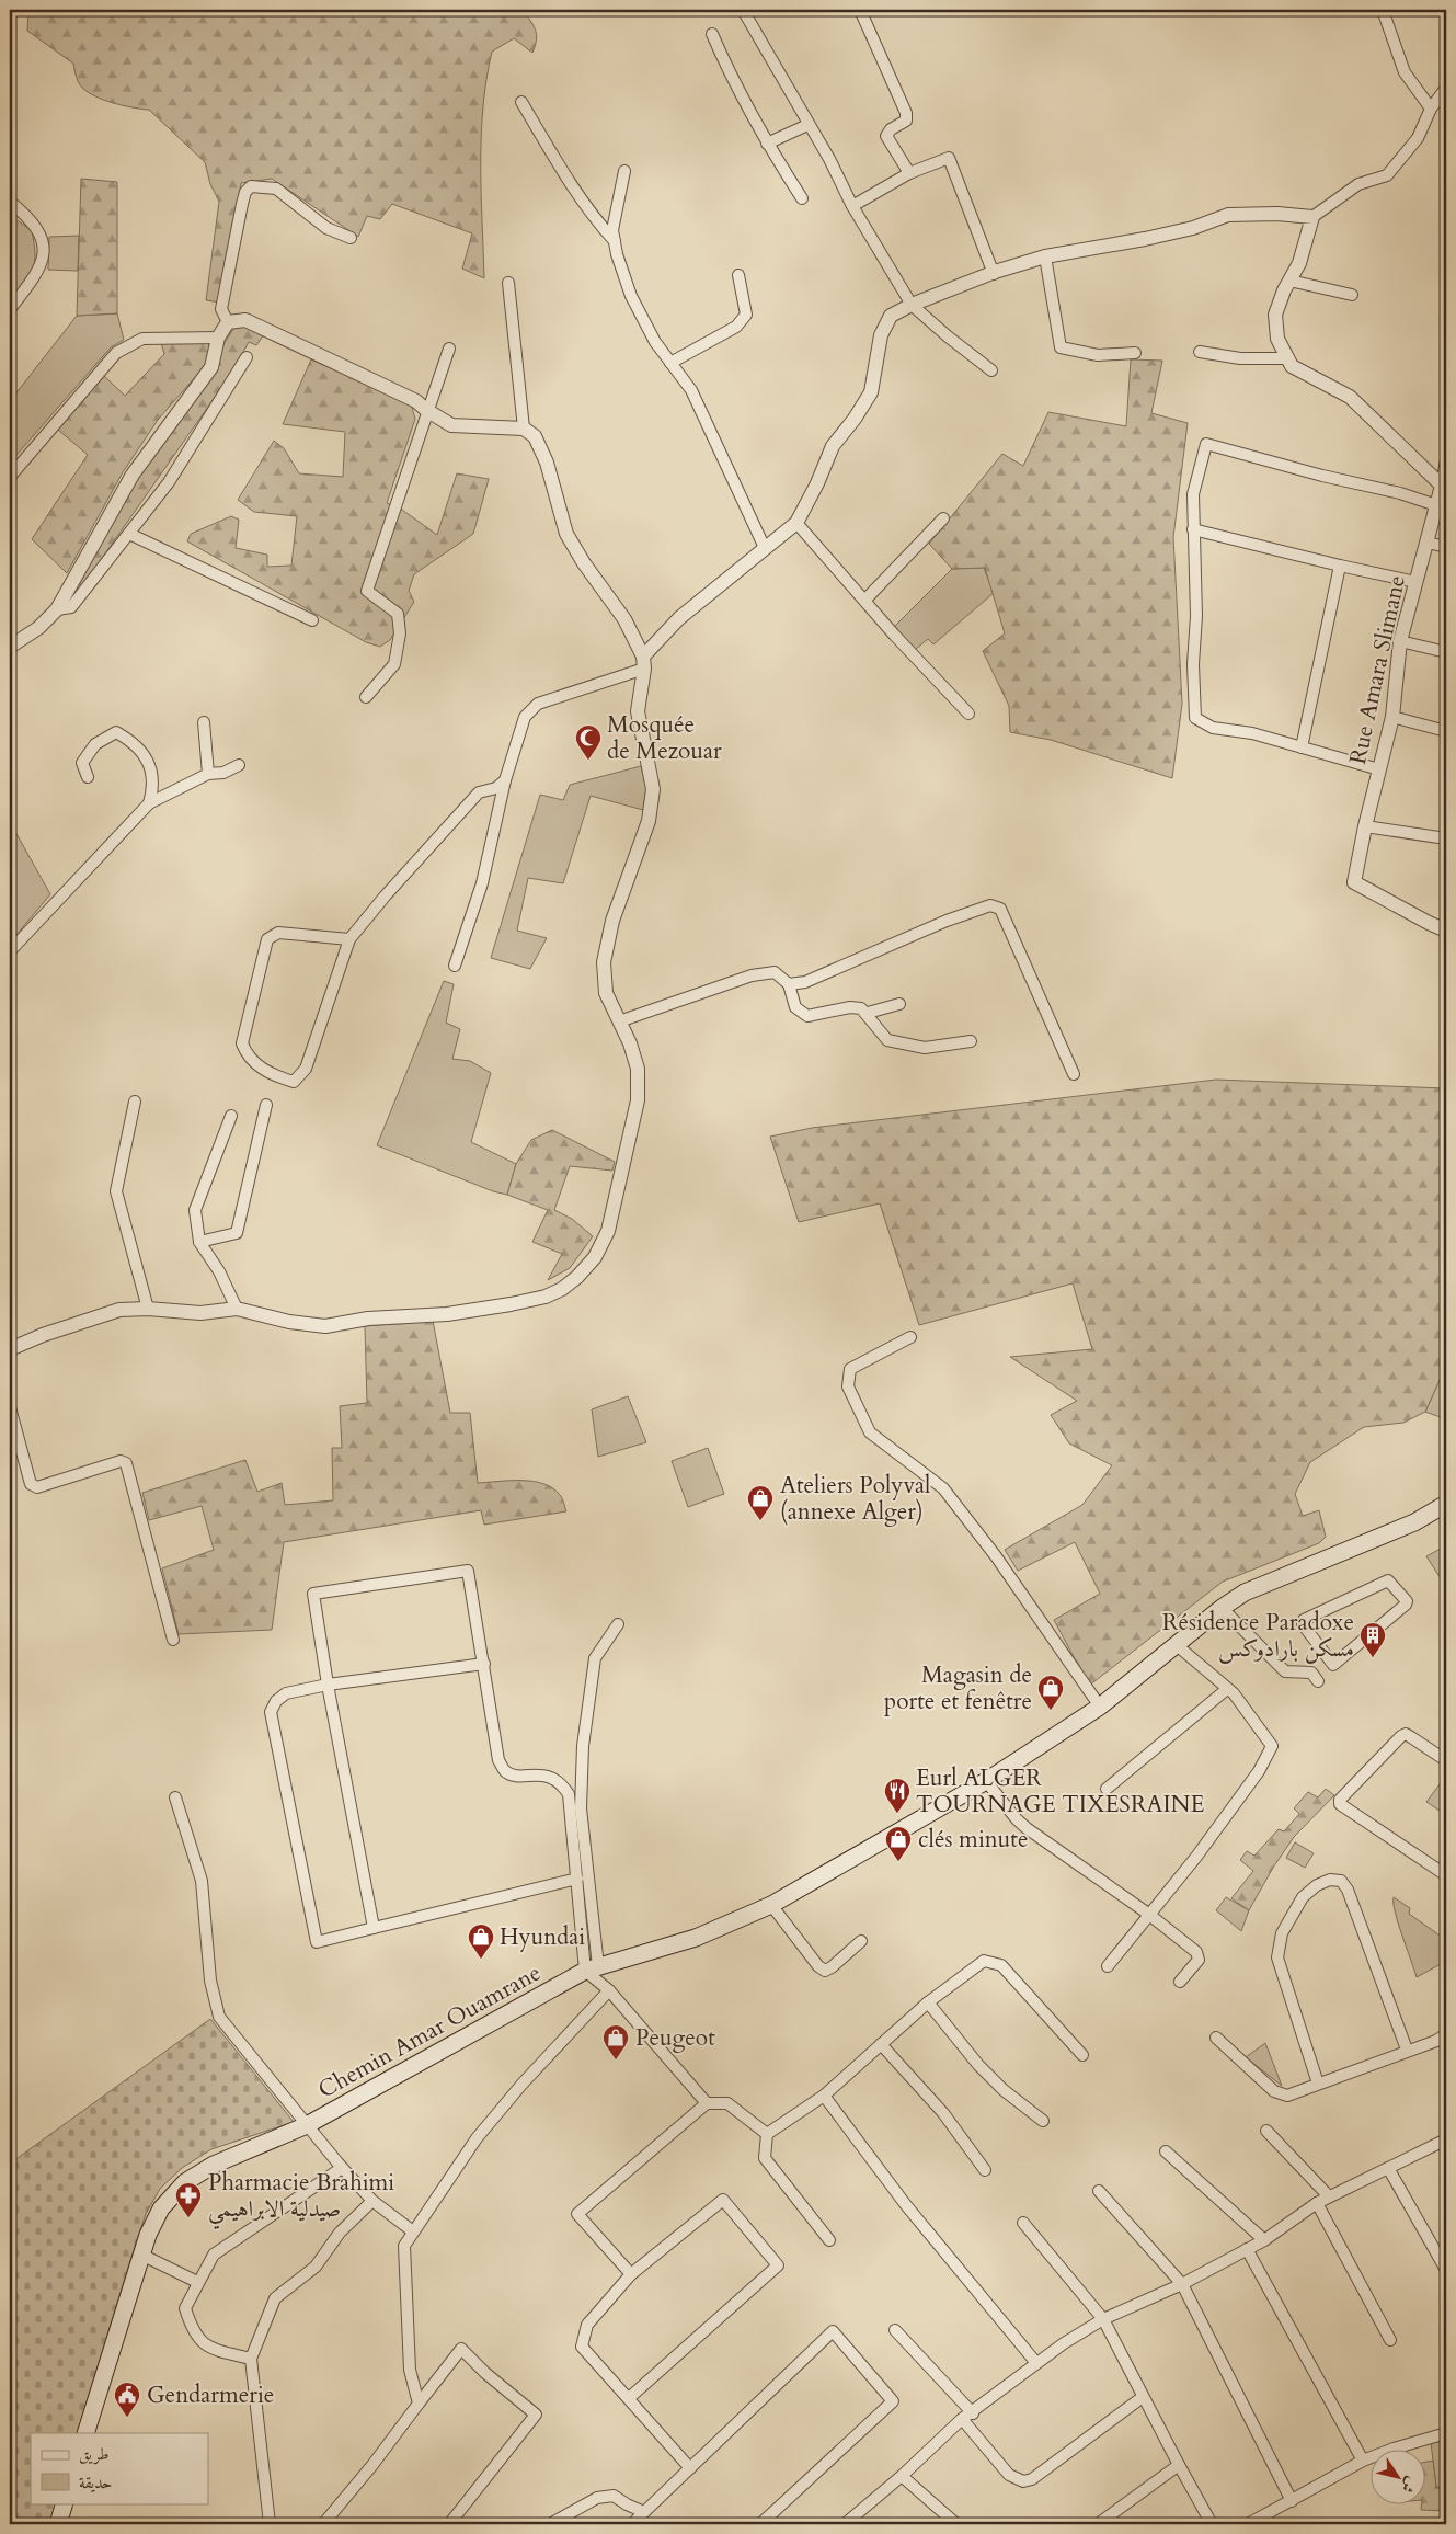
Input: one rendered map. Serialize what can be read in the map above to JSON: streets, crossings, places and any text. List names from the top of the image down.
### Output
{
  "streets": {
    "main road": ["Chemin Amar Ouamrane"],
    "street": ["Rue Amara Slimane"]
  },
  "places": {
    "mosque": ["Mosquée de Mezouar"],
    "shop": [
      "Ateliers Polyval (annexe Alger)",
      "Magasin de porte et fenêtre",
      "clés minute",
      "Hyundai",
      "Peugeot"
    ],
    "building": ["Résidence Paradoxe مسكن بارادوكس"],
    "restaurant": ["Eurl ALGER TOURNAGE TIXESRAINE"],
    "pharmacy": ["Pharmacie Brahimi صيدلية الابراهيمي"],
    "public building": ["Gendarmerie"]
  },
  "legend": ["طريق", "حديقة"],
  "north": "bottom right"
}
